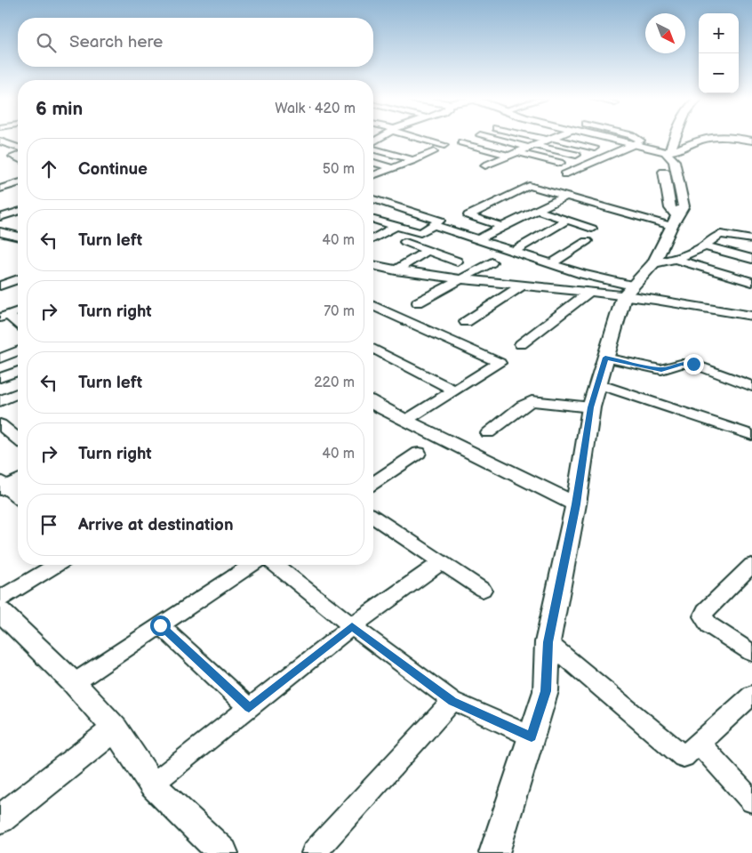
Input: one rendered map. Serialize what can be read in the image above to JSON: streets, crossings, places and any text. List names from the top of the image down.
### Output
{
  "north": "bottom right",
  "page": {
    "map_buttons": ["+", "−"],
    "search": "Search here",
    "heading": ["6 min", "Walk · 420 m"],
    "list": [
      ["Continue", "50 m"],
      ["Turn left", "40 m"],
      ["Turn right", "70 m"],
      ["Turn left", "220 m"],
      ["Turn right", "40 m"],
      "Arrive at destination"
    ]
  }
}
